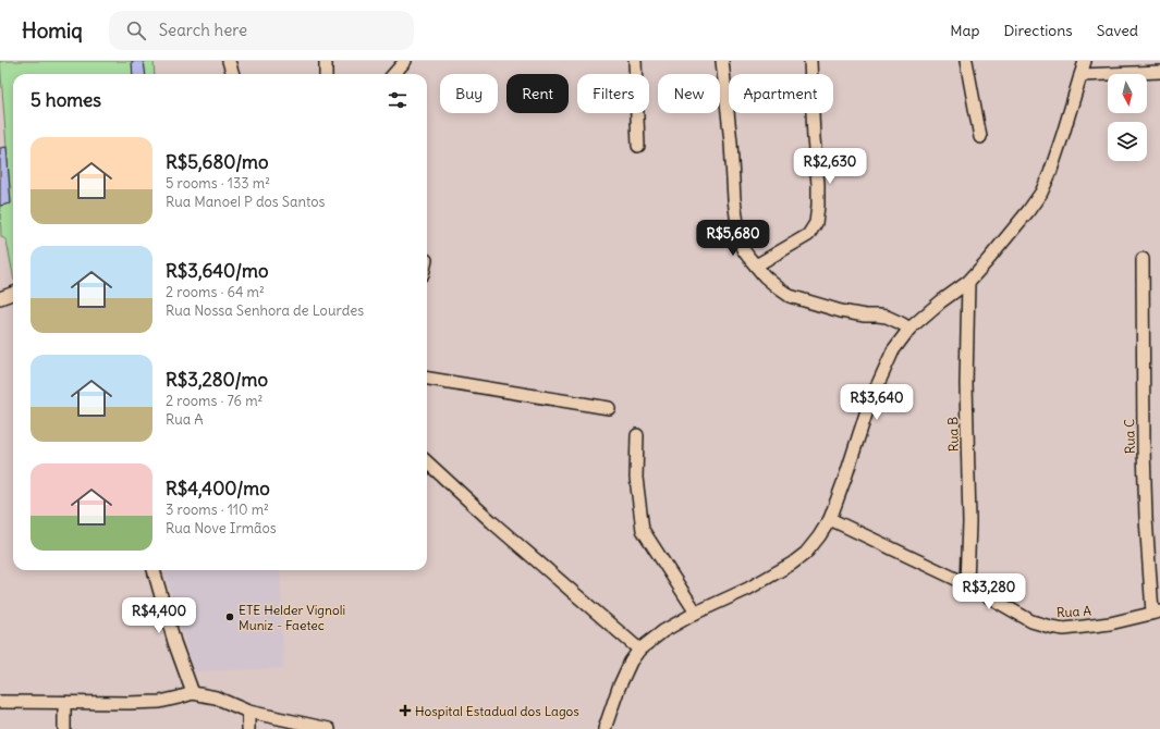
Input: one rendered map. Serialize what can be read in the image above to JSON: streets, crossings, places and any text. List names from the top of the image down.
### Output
{
  "streets": {
    "street": ["Rua B", "Rua C", "Rua A"]
  },
  "crossings": [
    ["Rua B", "Rua A"],
    ["Rua C", "Rua A"]
  ],
  "places": {
    "other": ["ETE Helder Vignoli Muniz - Faetec"],
    "health": ["Hospital Estadual dos Lagos"]
  },
  "north": "bottom",
  "page": {
    "header": "Homiq",
    "search": "Search here",
    "nav": ["Map", "Directions", "Saved"],
    "chip": [
      "Buy",
      "Rent",
      "Filters",
      "New",
      "Apartment"
    ],
    "heading": "5 homes",
    "list": [
      {
        "name": "R$5,680/mo",
        "note": "5 rooms · 133 m² · Rua Manoel P dos Santos"
      },
      {
        "name": "R$3,640/mo",
        "note": "2 rooms · 64 m² · Rua Nossa Senhora de Lourdes"
      },
      {
        "name": "R$3,280/mo",
        "note": "2 rooms · 76 m² · Rua A"
      },
      {
        "name": "R$4,400/mo",
        "note": "3 rooms · 110 m² · Rua Nove Irmãos"
      }
    ],
    "price": [
      "R$2,630",
      "R$5,680",
      "R$3,640",
      "R$3,280",
      "R$4,400"
    ]
  }
}
